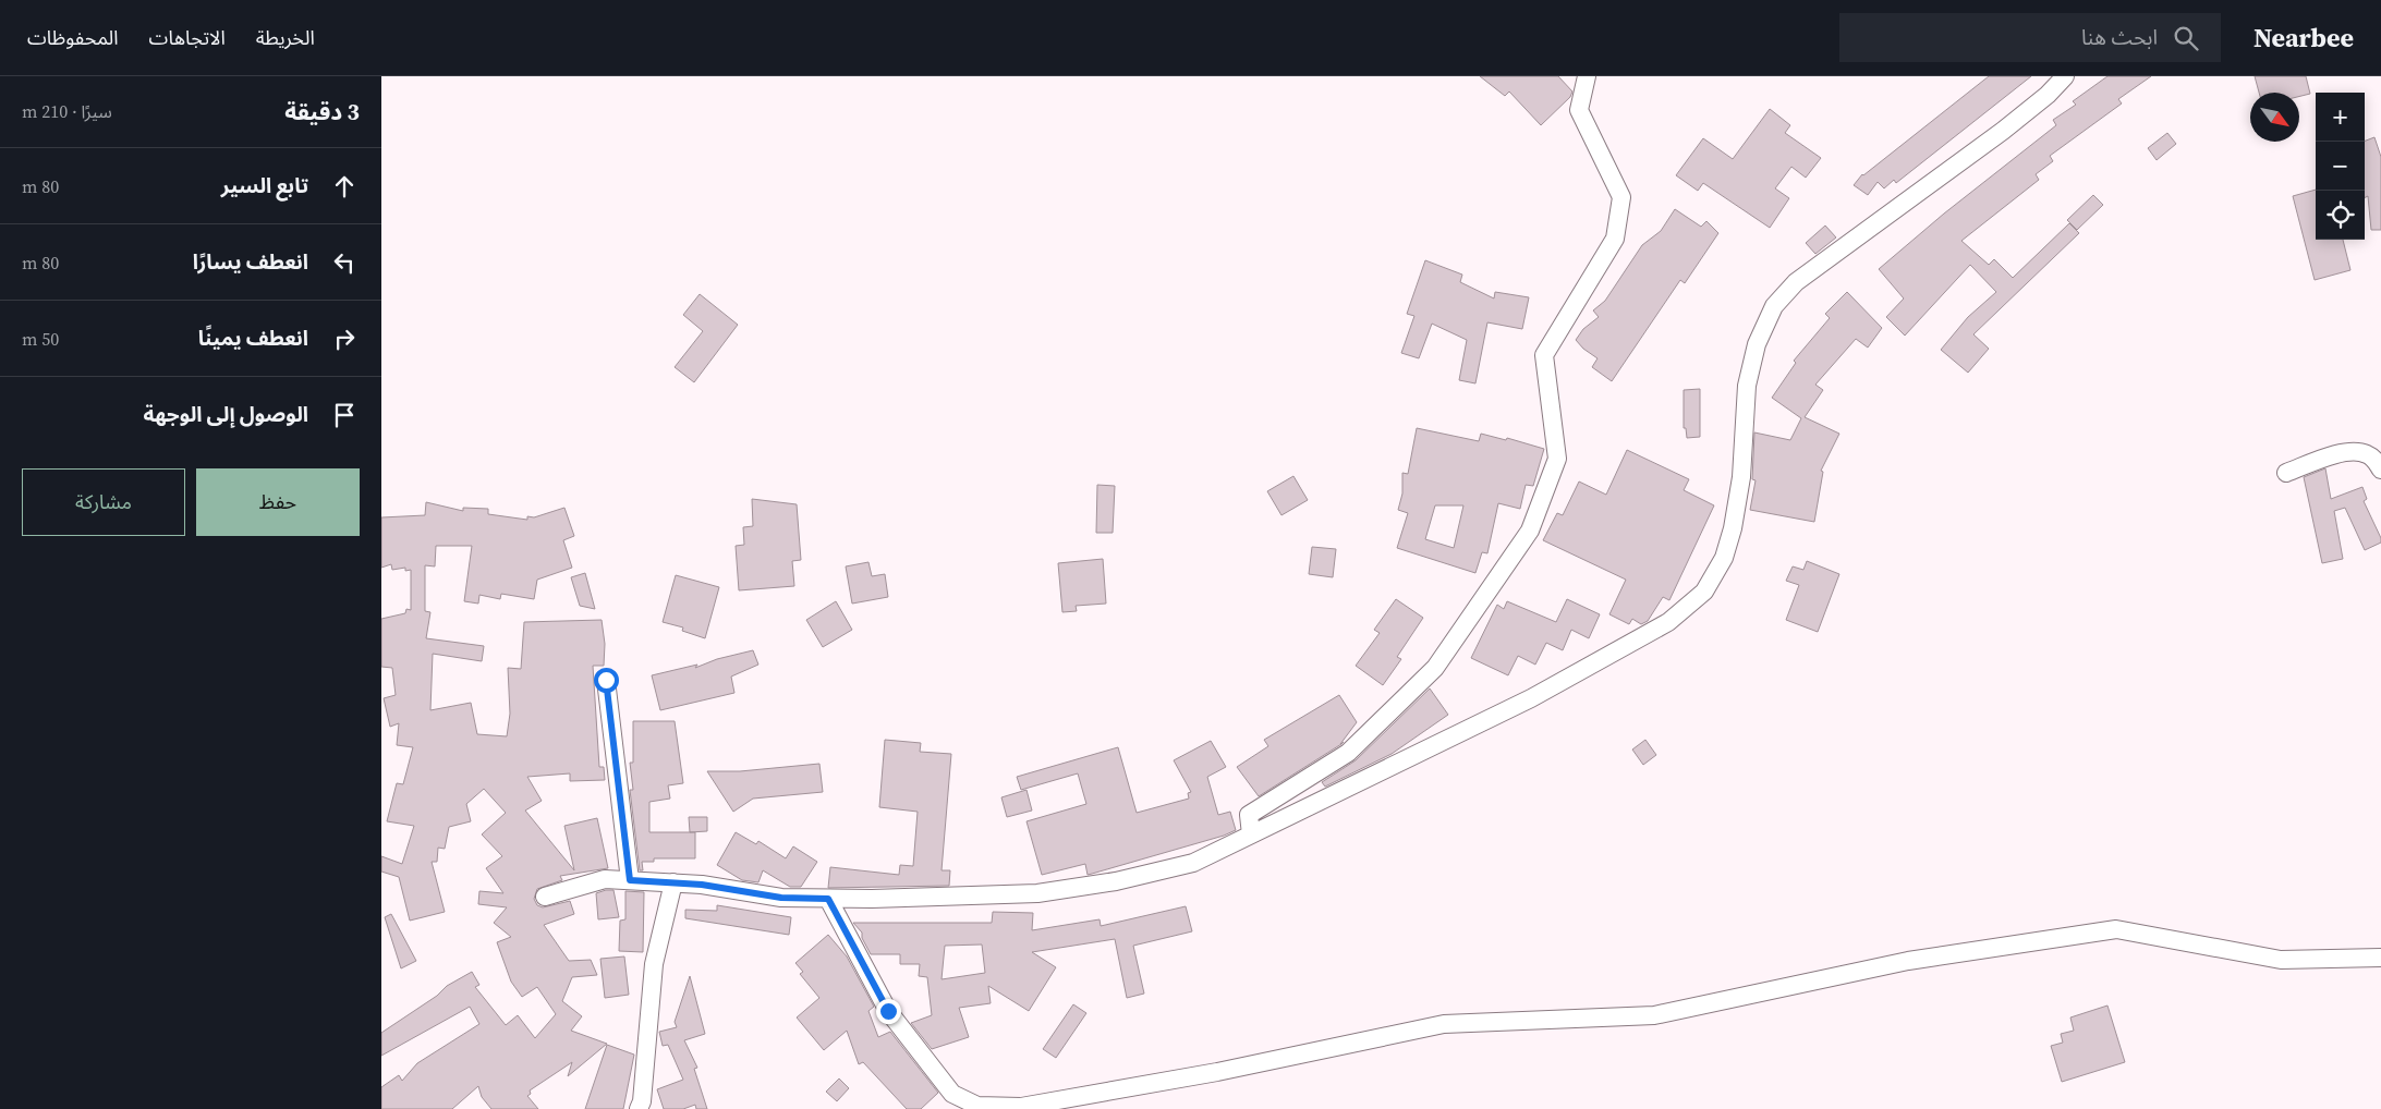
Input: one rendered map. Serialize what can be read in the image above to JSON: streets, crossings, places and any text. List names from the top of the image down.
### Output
{
  "north": "bottom right",
  "page": {
    "header": "Nearbee",
    "search": "ابحث هنا",
    "nav": ["الخريطة", "الاتجاهات", "المحفوظات"],
    "heading": ["3 دقيقة", "سيرًا · 210 m"],
    "map_buttons": ["+", "−"],
    "list": [
      ["تابع السير", "80 m"],
      ["انعطف يسارًا", "80 m"],
      ["انعطف يمينًا", "50 m"],
      "الوصول إلى الوجهة"
    ],
    "buttons": ["حفظ", "مشاركة"]
  }
}
